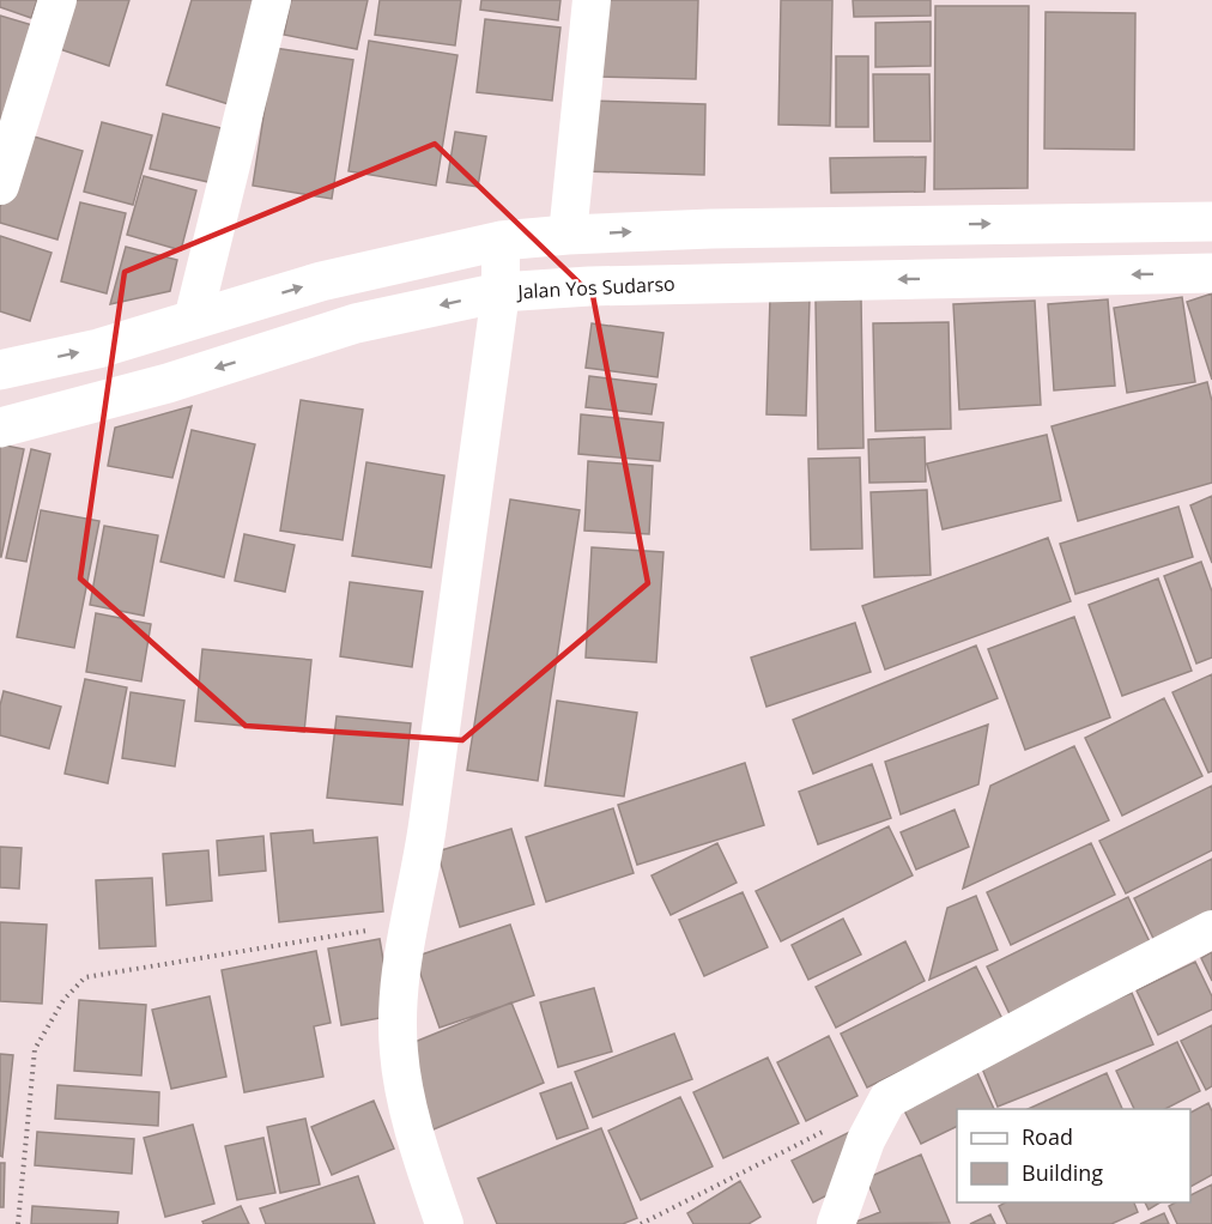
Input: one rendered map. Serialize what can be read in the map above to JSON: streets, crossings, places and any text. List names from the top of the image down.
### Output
{
  "streets": {
    "main road": ["Jalan Yos Sudarso"]
  },
  "legend": ["Road", "Building"]
}
